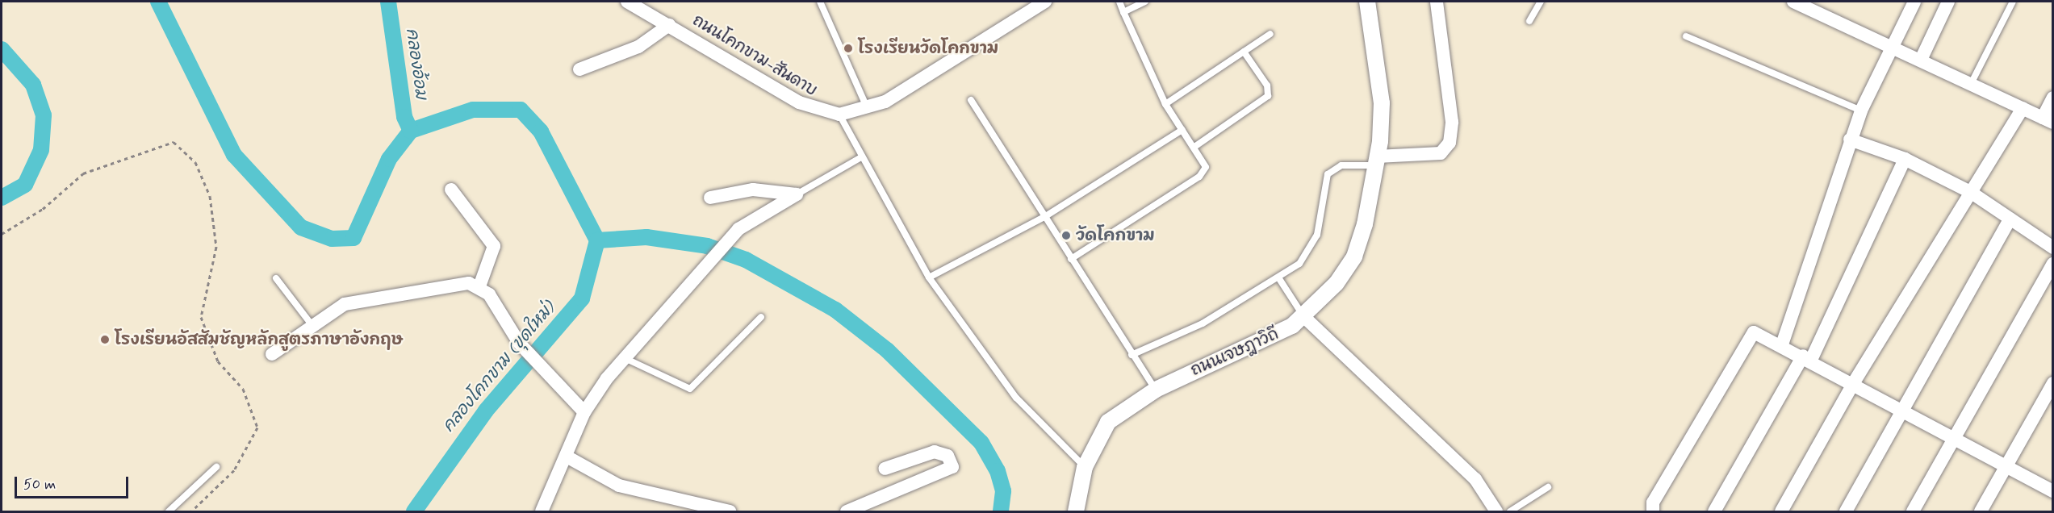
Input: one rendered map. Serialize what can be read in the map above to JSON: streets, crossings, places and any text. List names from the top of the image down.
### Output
{
  "streets": {
    "street": ["ถนนโคกขาม-สันดาบ", "ถนนเจษฎาวิถี"]
  },
  "water": ["คลองอ้อม", "คลองโคกขาม (ขุดใหม่)"],
  "places": ["โรงเรียนวัดโคกขาม", "วัดโคกขาม", "โรงเรียนอัสสัมชัญหลักสูตรภาษาอังกฤษ"],
  "scale_bar": "50 m"
}
